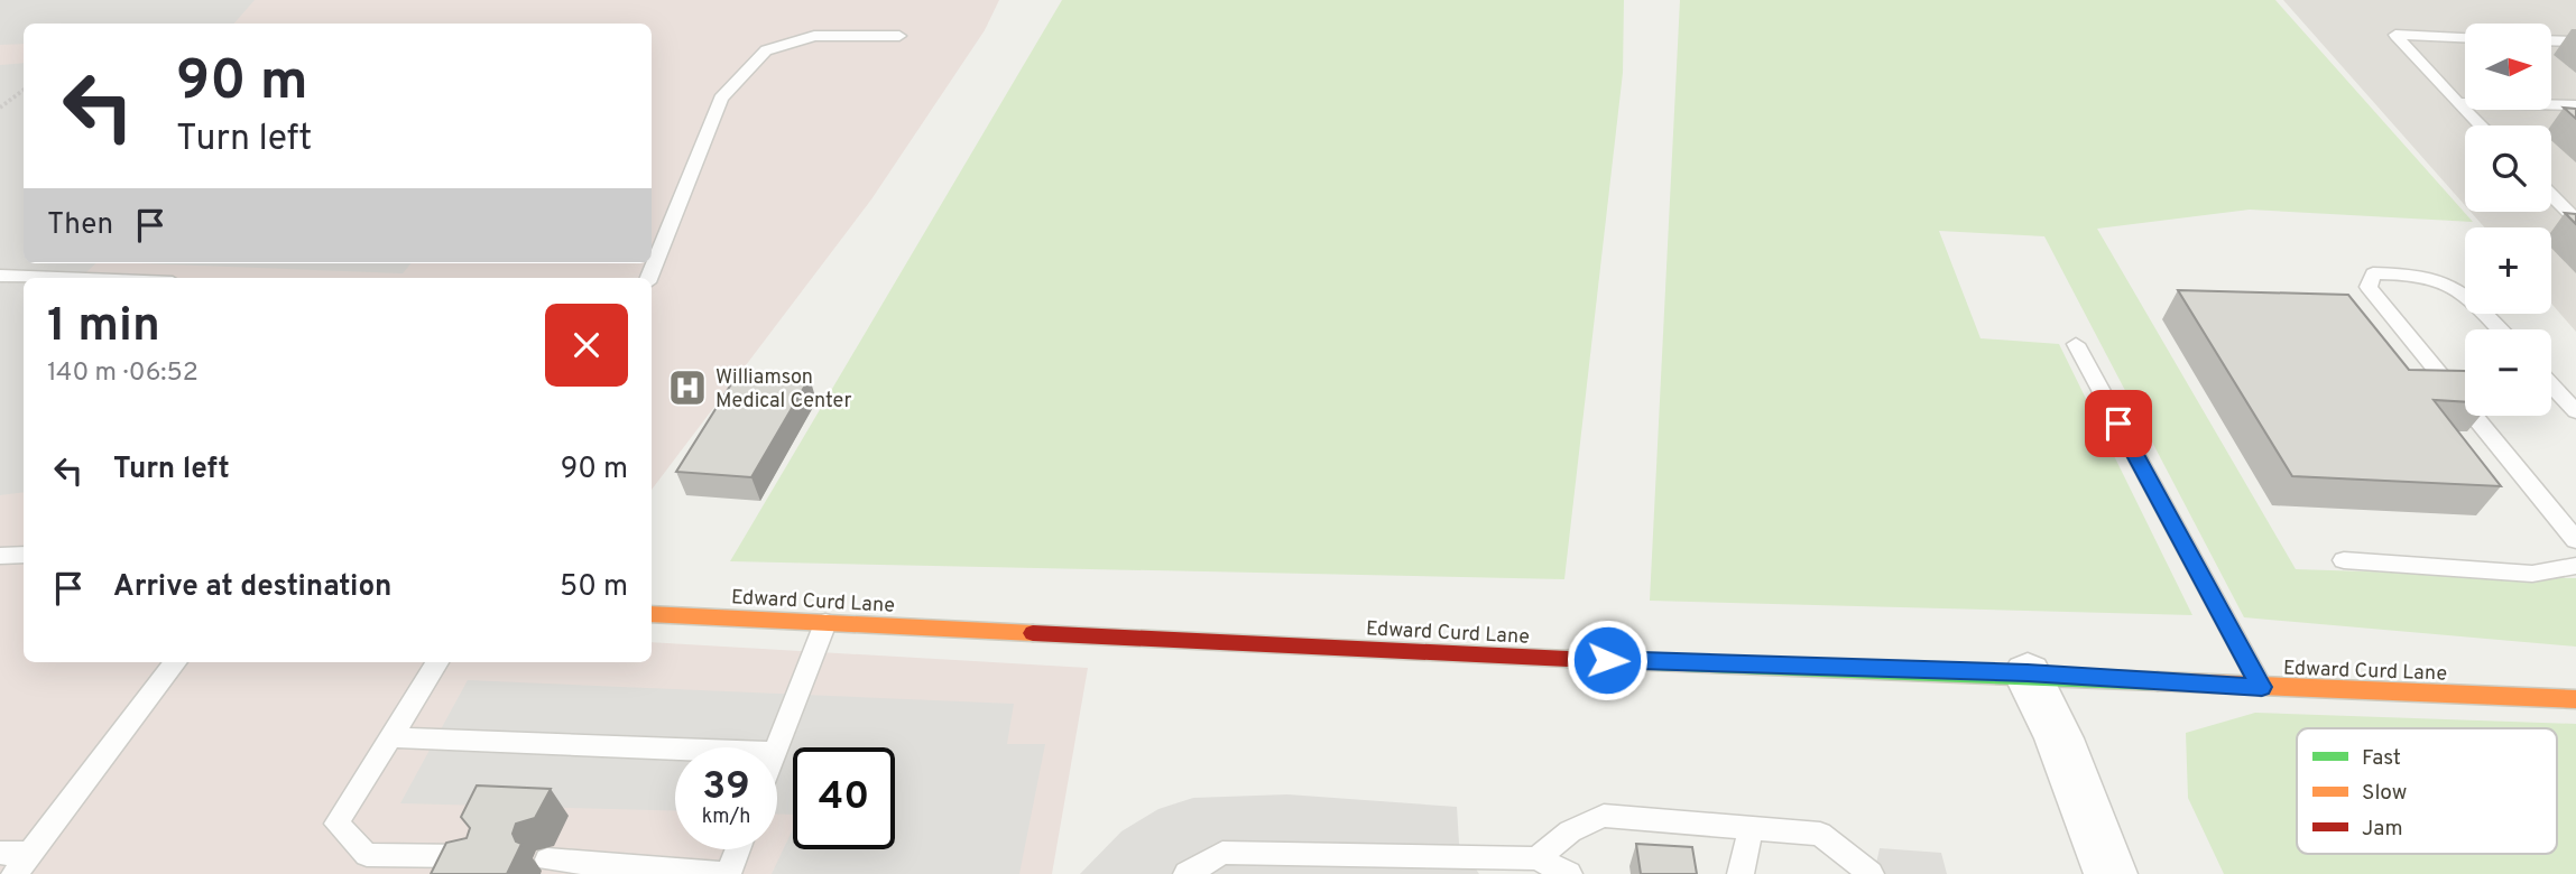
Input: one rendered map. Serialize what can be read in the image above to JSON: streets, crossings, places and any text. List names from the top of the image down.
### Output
{
  "streets": {
    "street": ["Edward Curd Lane"]
  },
  "places": {
    "hospital": ["Williamson Medical Center"]
  },
  "legend": ["Fast", "Slow", "Jam"],
  "north": "right",
  "page": {
    "map_buttons": ["+", "−"],
    "turn": ["90 m", "Turn left"],
    "then": "Then",
    "heading": ["1 min", "140 m · 06:52"],
    "list": [
      {
        "name": "Turn left",
        "value": "90 m"
      },
      {
        "name": "Arrive at destination",
        "value": "50 m"
      }
    ],
    "speed": "39 km/h",
    "limit": "40"
  }
}
